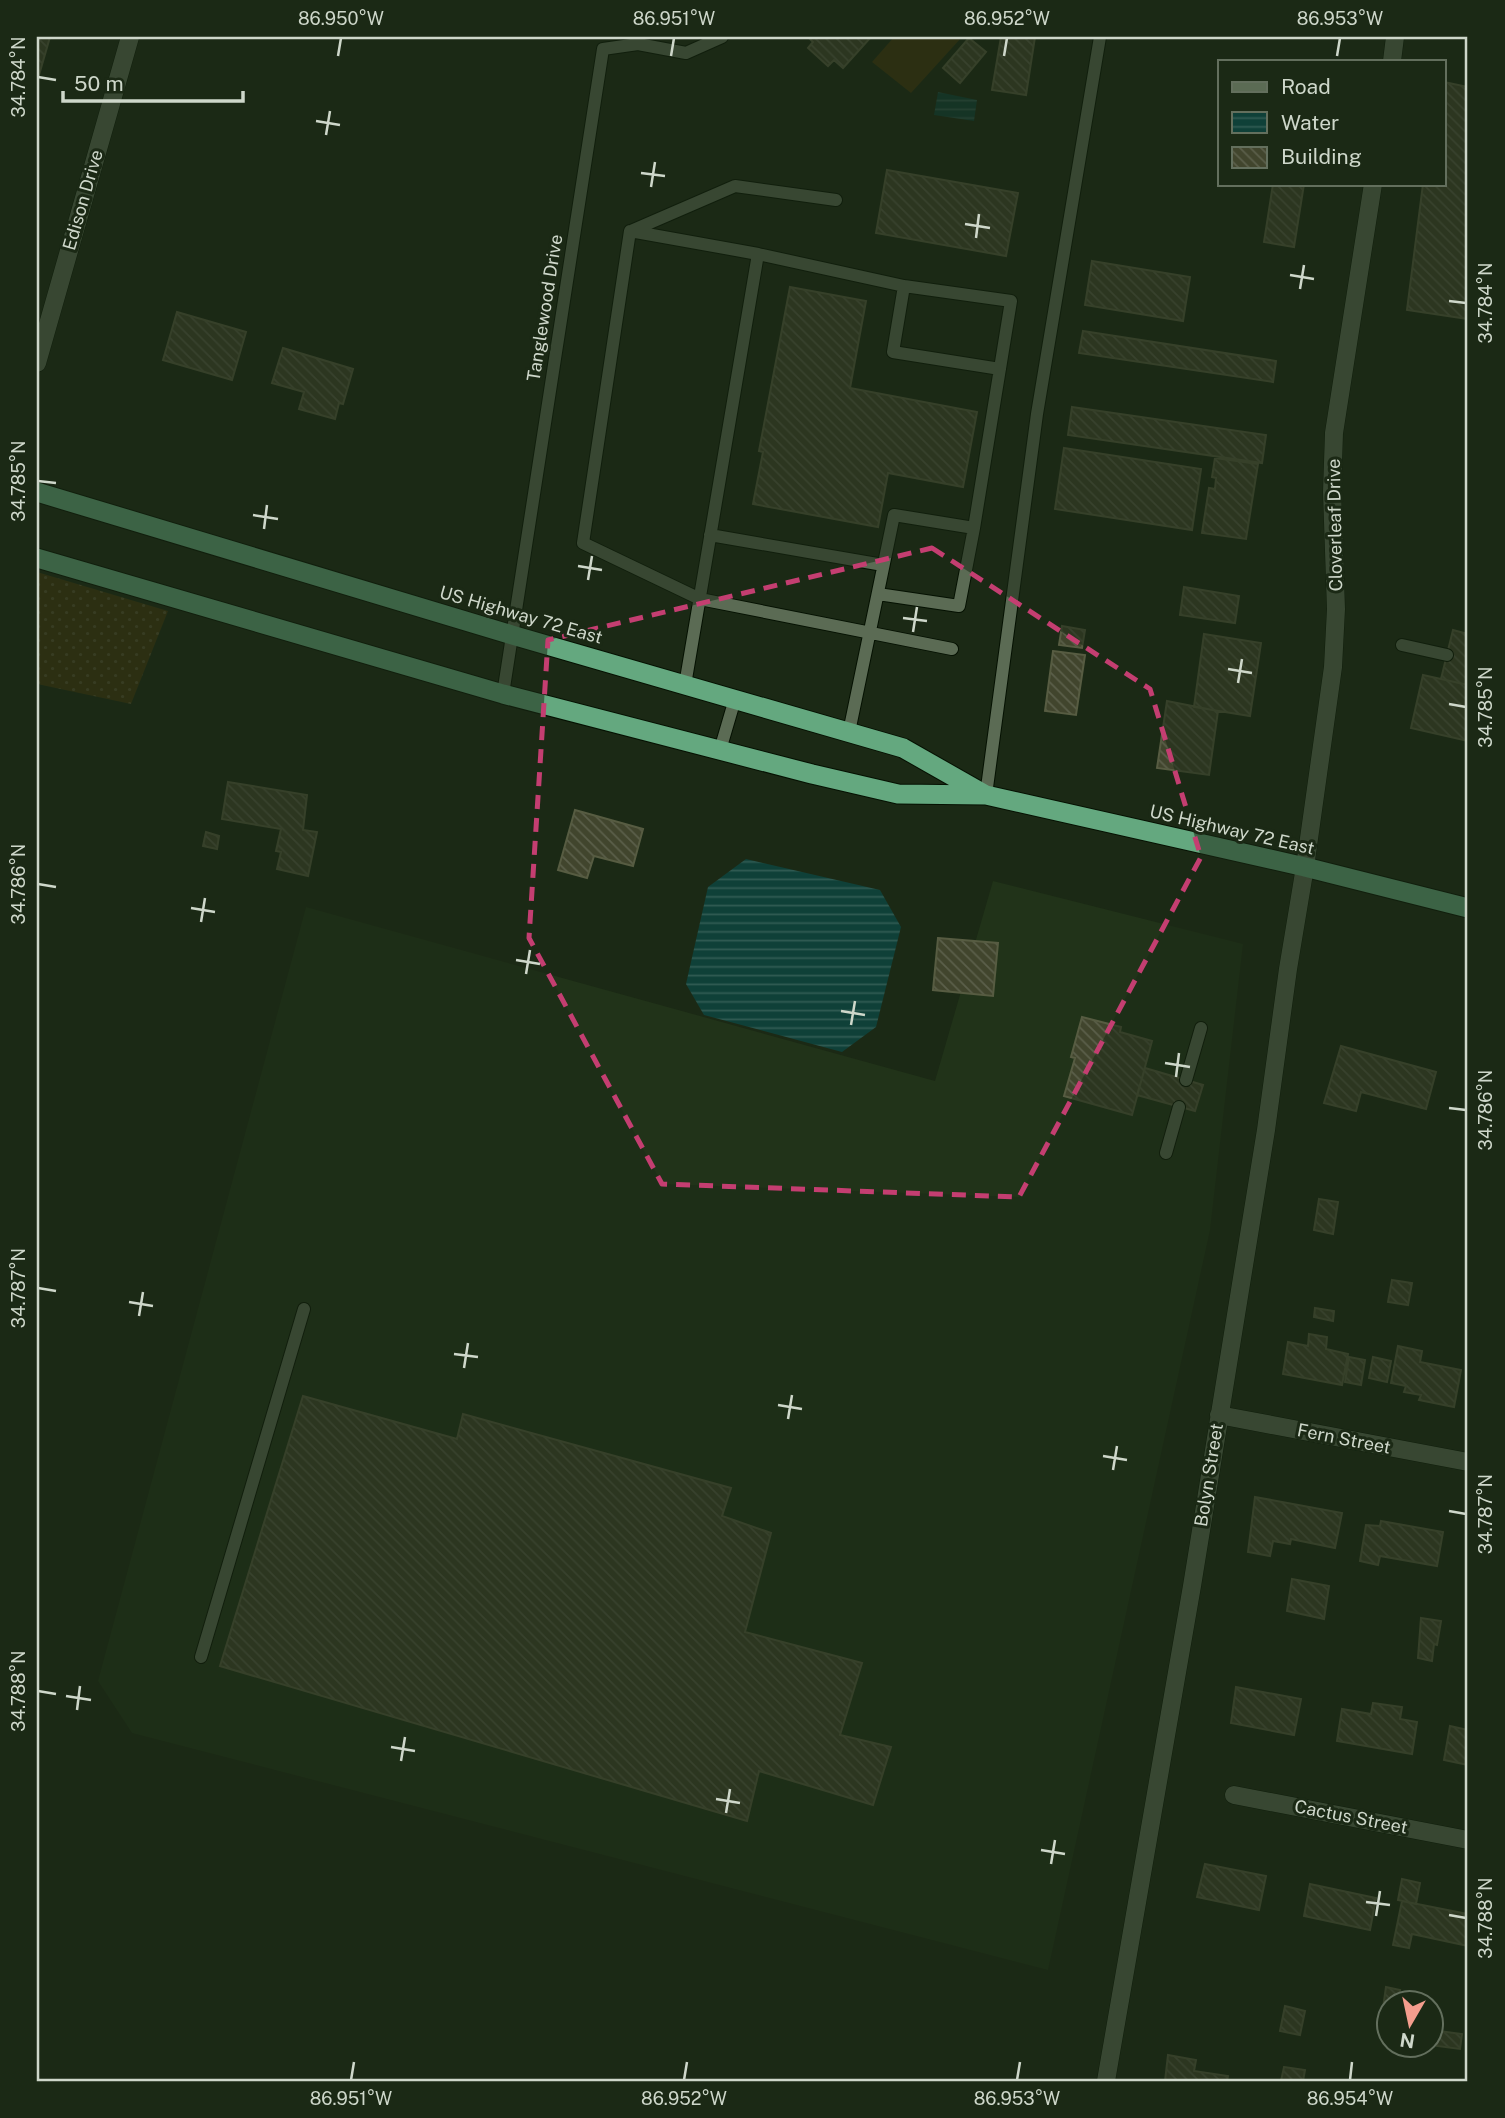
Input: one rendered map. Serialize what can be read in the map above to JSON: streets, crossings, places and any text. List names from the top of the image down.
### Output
{
  "streets": {
    "highway": ["US Highway 72 East"],
    "street": [
      "Edison Drive",
      "Cloverleaf Drive",
      "Fern Street",
      "Bolyn Street",
      "Cactus Street"
    ],
    "lane": ["Tanglewood Drive"]
  },
  "crossings": [
    ["Tanglewood Drive", "US Highway 72 East"],
    ["Cloverleaf Drive", "US Highway 72 East"],
    ["Cloverleaf Drive", "Bolyn Street"],
    ["US Highway 72 East", "Bolyn Street"],
    ["Fern Street", "Bolyn Street"]
  ],
  "legend": ["Road", "Water", "Building"],
  "scale_bar": "50 m",
  "north": "bottom",
  "coordinates": [
    "86.950°W",
    "86.951°W",
    "86.952°W",
    "86.953°W",
    "34.784°N",
    "34.785°N",
    "34.786°N",
    "34.787°N",
    "34.788°N",
    "86.954°W"
  ]
}
